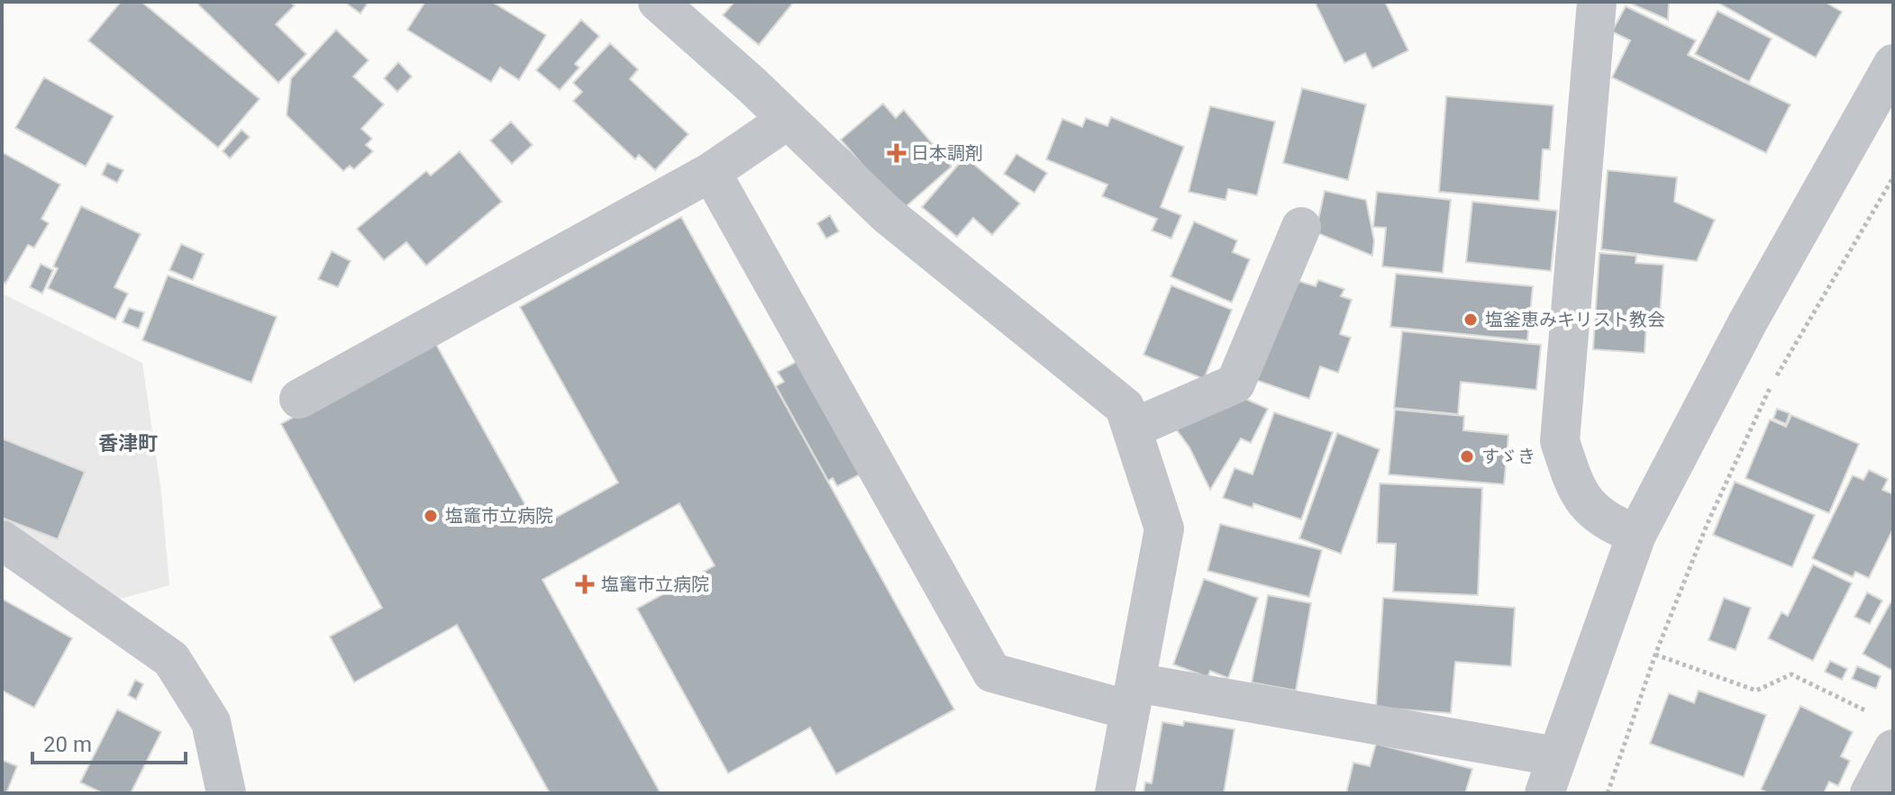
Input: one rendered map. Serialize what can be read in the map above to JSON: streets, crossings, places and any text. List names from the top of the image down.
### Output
{
  "districts": ["香津町"],
  "places": {
    "health": ["日本調剤", "塩竃市立病院"],
    "other": ["塩釜恵みキリスト教会", "すゞき", "塩竈市立病院"]
  },
  "scale_bar": "20 m"
}
